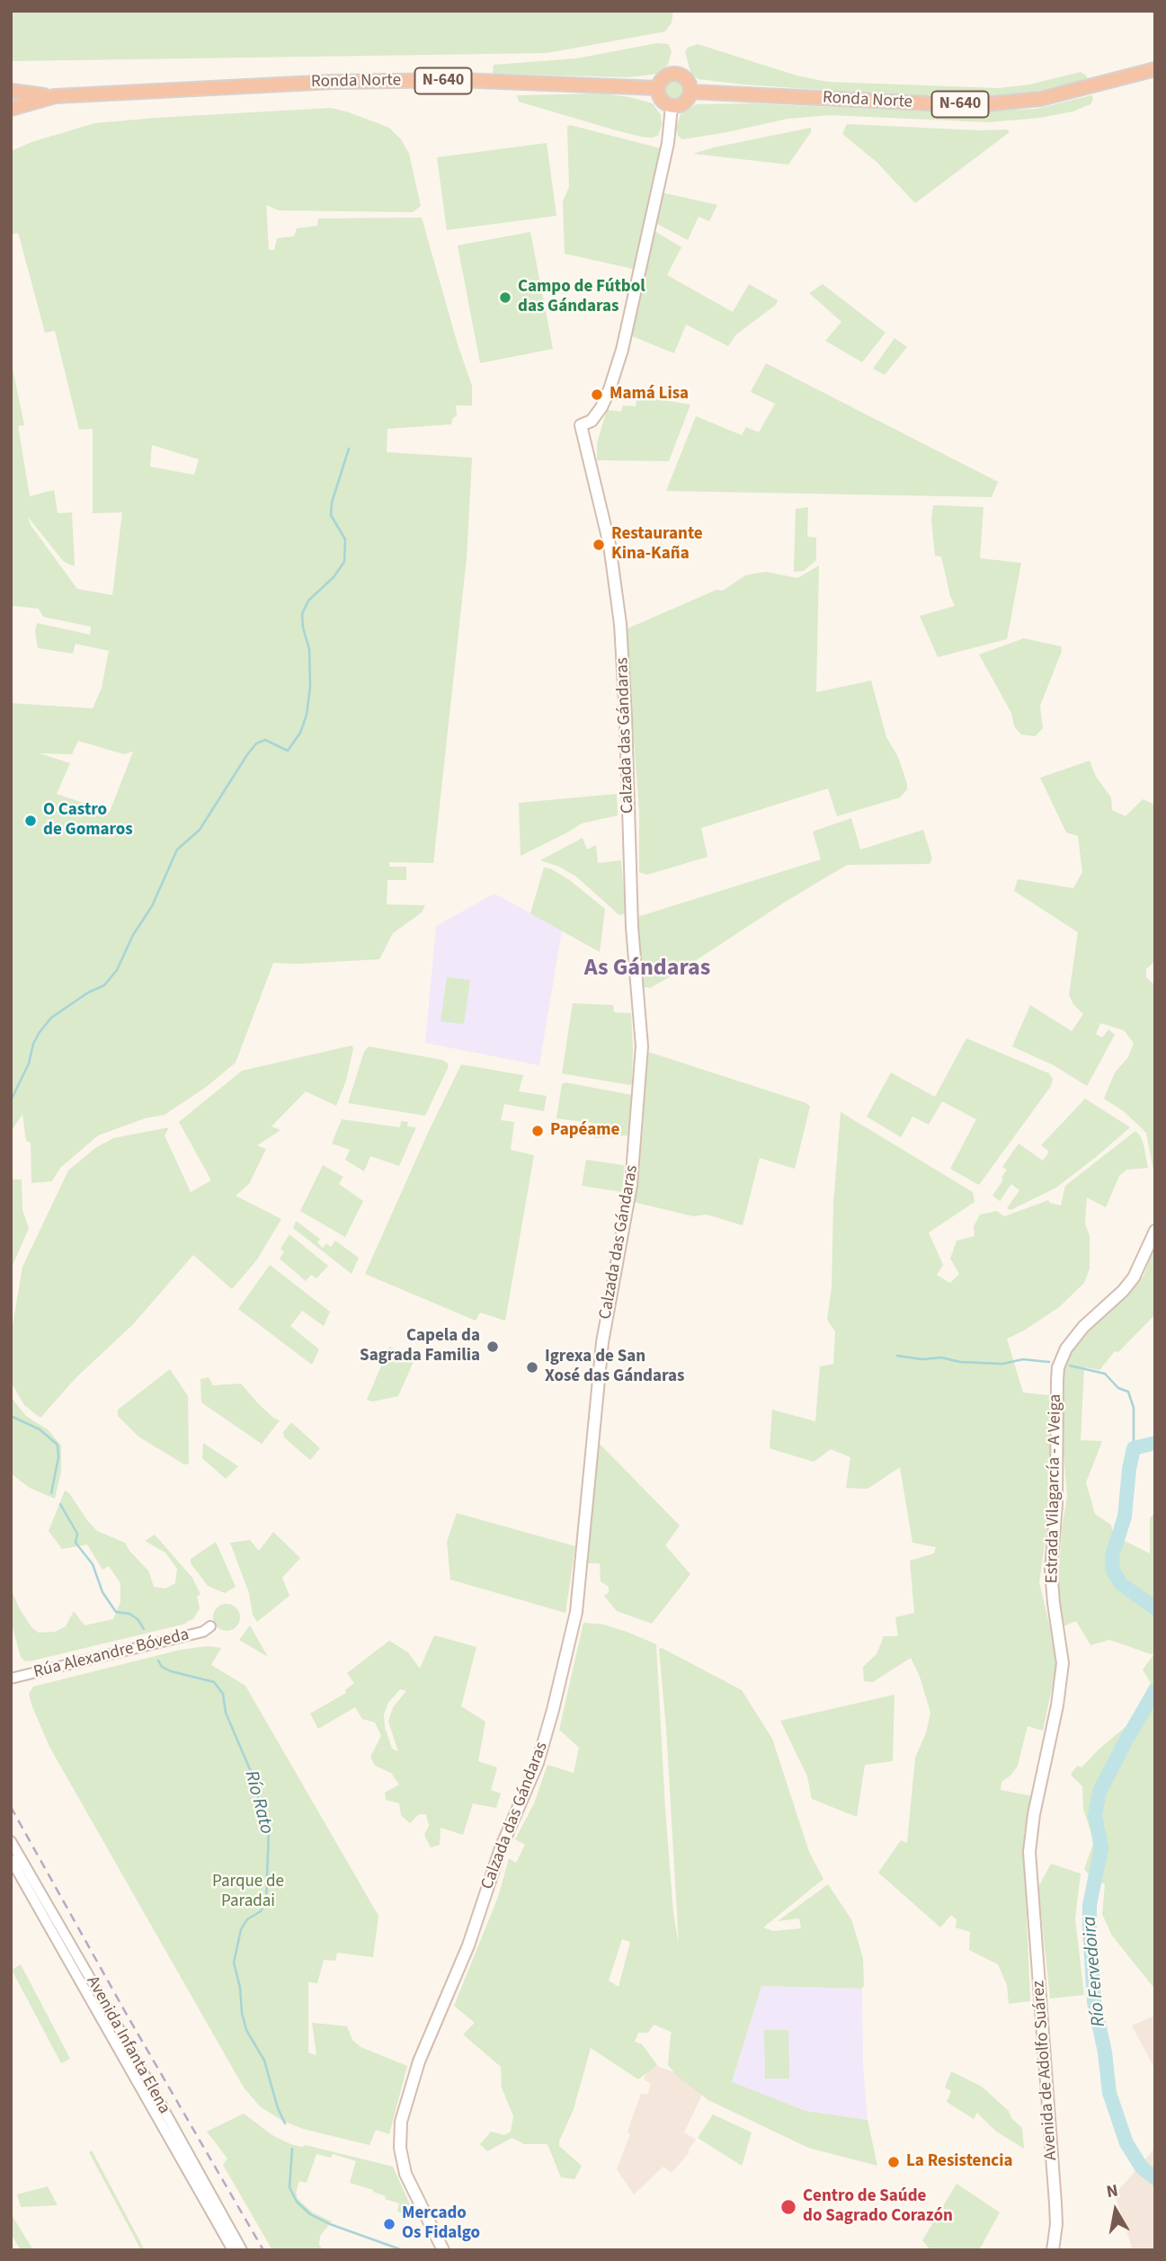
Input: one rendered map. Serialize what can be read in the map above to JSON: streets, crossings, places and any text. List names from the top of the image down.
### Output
{
  "streets": {
    "highway": ["N-640", "Ronda Norte"],
    "main road": ["Calzada das Gándaras", "Estrada Vilagarcía - A Veiga", "Avenida de Adolfo Suárez"],
    "street": ["Rúa Alexandre Bóveda", "Avenida Infanta Elena"]
  },
  "crossings": [
    ["Ronda Norte", "Calzada das Gándaras"],
    ["Estrada Vilagarcía - A Veiga", "Avenida de Adolfo Suárez"]
  ],
  "districts": ["As Gándaras"],
  "water": ["Río Rato", "Río Fervedoira"],
  "parks": ["Parque de Paradai"],
  "places": [
    "Campo de Fútbol das Gándaras",
    "Mamá Lisa",
    "Restaurante Kina-Kaña",
    "O Castro de Gomaros",
    "Papéame",
    "Capela da Sagrada Familia",
    "Igrexa de San Xosé das Gándaras",
    "La Resistencia",
    "Centro de Saúde do Sagrado Corazón",
    "Mercado Os Fidalgo"
  ],
  "north": "top"
}
